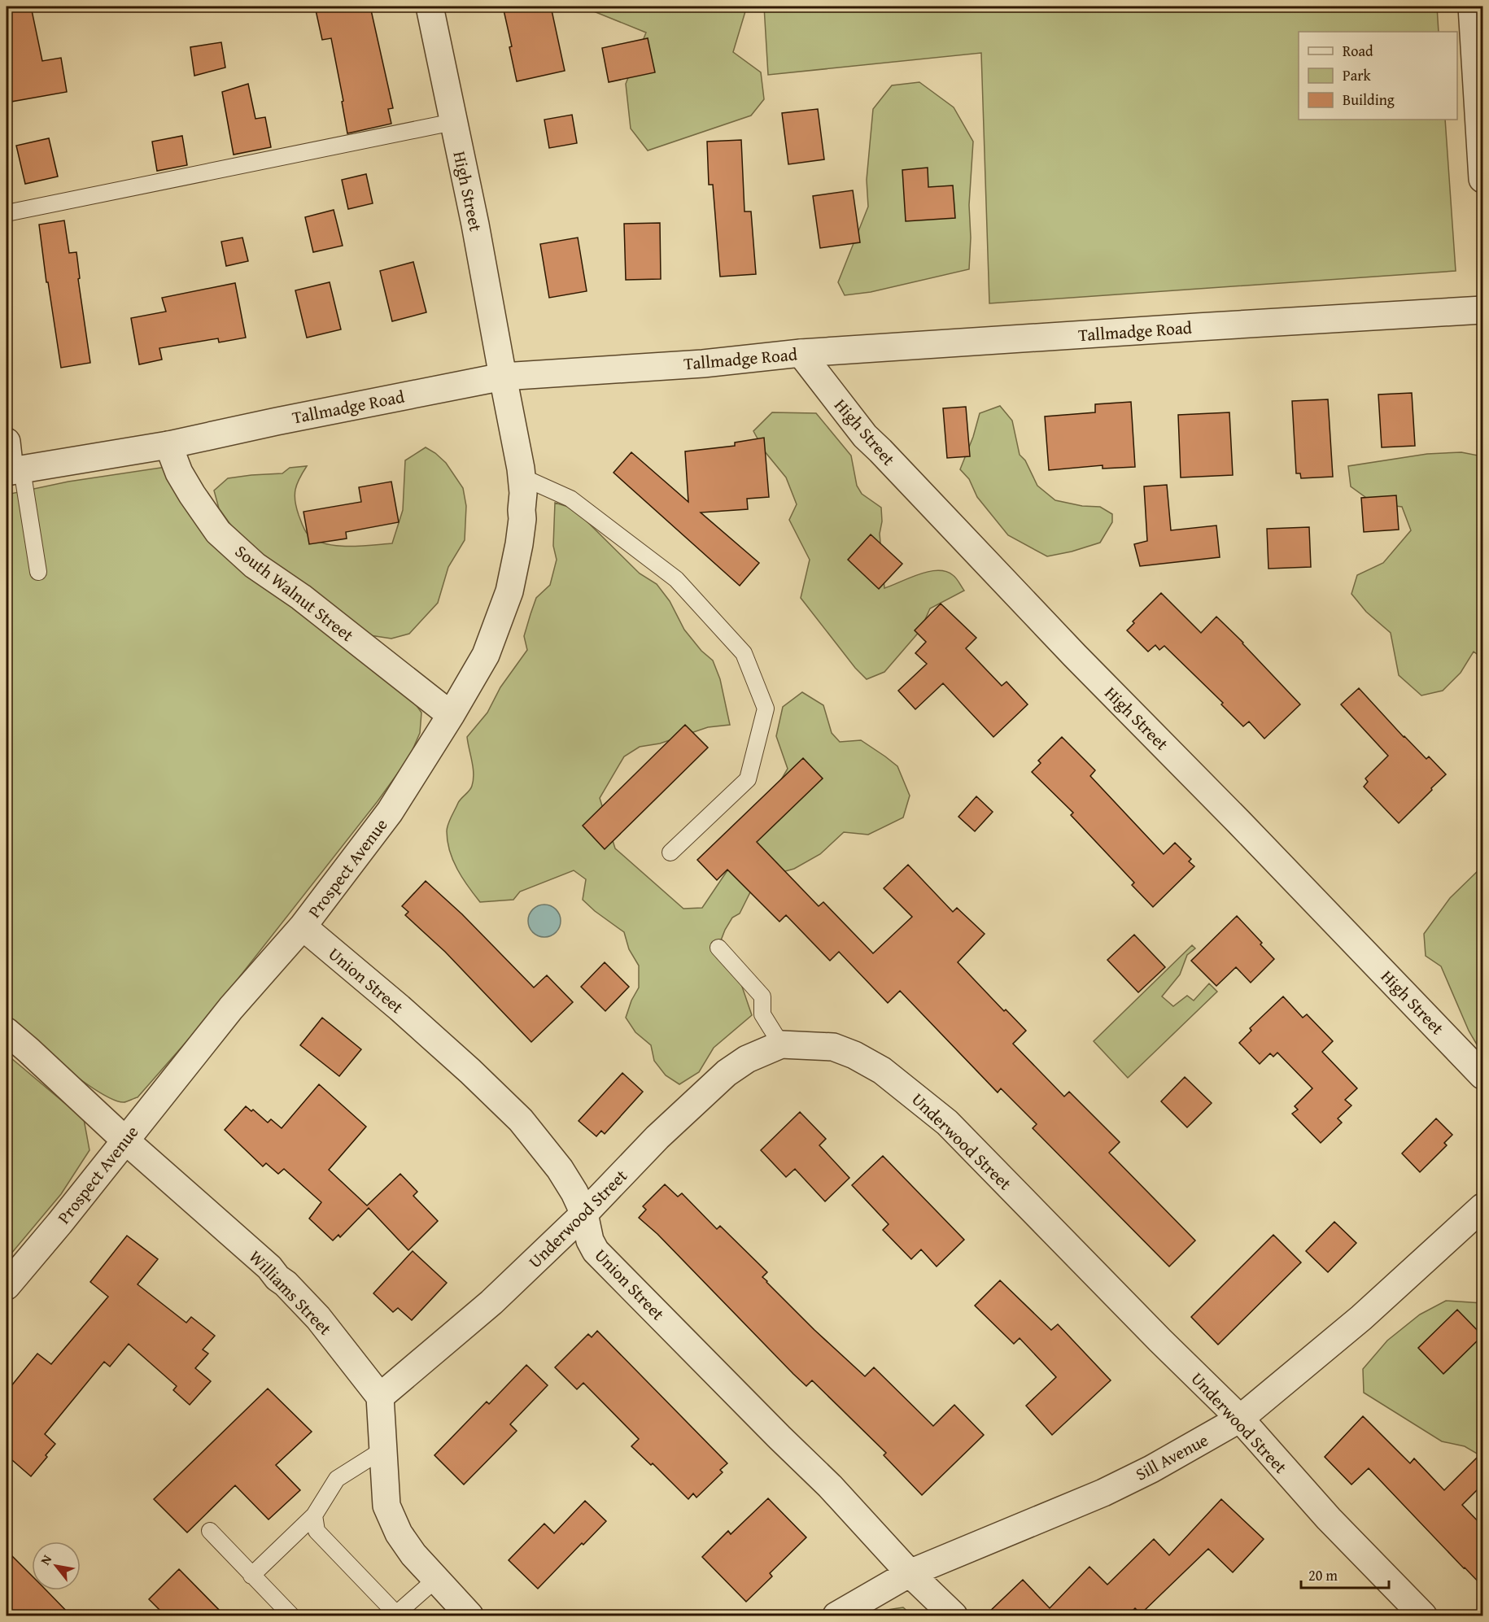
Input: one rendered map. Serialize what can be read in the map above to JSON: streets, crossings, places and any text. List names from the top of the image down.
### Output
{
  "streets": {
    "street": [
      "High Street",
      "Tallmadge Road",
      "South Walnut Street",
      "Prospect Avenue",
      "Union Street",
      "Underwood Street",
      "Williams Street",
      "Sill Avenue"
    ]
  },
  "crossings": [
    ["High Street", "Tallmadge Road"],
    ["High Street", "Prospect Avenue"],
    ["Tallmadge Road", "South Walnut Street"],
    ["Tallmadge Road", "Prospect Avenue"],
    ["South Walnut Street", "Prospect Avenue"],
    ["Prospect Avenue", "Union Street"],
    ["Prospect Avenue", "Williams Street"],
    ["Union Street", "Underwood Street"],
    ["Union Street", "Sill Avenue"],
    ["Underwood Street", "Williams Street"],
    ["Underwood Street", "Sill Avenue"]
  ],
  "legend": ["Road", "Park", "Building"],
  "scale_bar": "20 m",
  "north": "top left"
}
